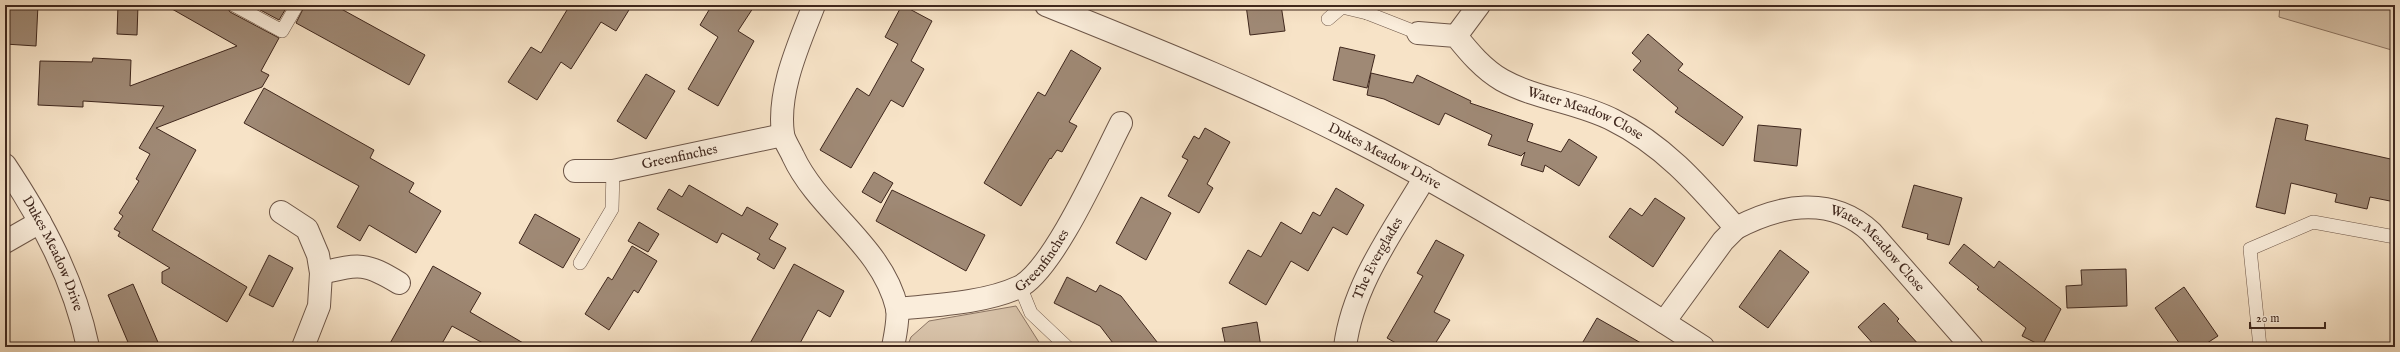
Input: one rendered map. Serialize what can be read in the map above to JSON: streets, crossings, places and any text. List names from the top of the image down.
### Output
{
  "streets": {
    "street": [
      "Water Meadow Close",
      "Greenfinches",
      "Dukes Meadow Drive",
      "The Everglades"
    ]
  },
  "crossings": [
    ["Water Meadow Close", "Dukes Meadow Drive"],
    ["Dukes Meadow Drive", "The Everglades"]
  ],
  "scale_bar": "20 m"
}
